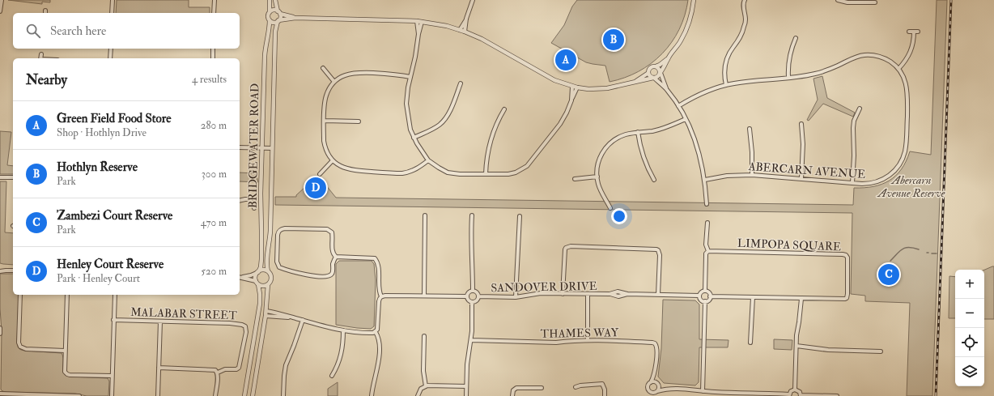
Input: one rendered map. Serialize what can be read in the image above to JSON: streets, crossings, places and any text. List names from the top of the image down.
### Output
{
  "streets": {
    "street": [
      "BRIDGEWATER ROAD",
      "ABERCARN AVENUE",
      "LIMPOPA SQUARE",
      "SANDOVER DRIVE",
      "MALABAR STREET",
      "THAMES WAY"
    ]
  },
  "crossings": [
    ["LIMPOPA SQUARE", "SANDOVER DRIVE"]
  ],
  "parks": ["Abercarn Avenue Reserve"],
  "page": {
    "search": "Search here",
    "pins": [
      "B",
      "A",
      "D",
      "C"
    ],
    "heading": ["Nearby", "4 results"],
    "list": [
      {
        "mark": "A",
        "name": "Green Field Food Store",
        "note": "Shop · Hothlyn Drive",
        "value": "280 m"
      },
      {
        "mark": "B",
        "name": "Hothlyn Reserve",
        "note": "Park",
        "value": "300 m"
      },
      {
        "mark": "C",
        "name": "Zambezi Court Reserve",
        "note": "Park",
        "value": "470 m"
      },
      {
        "mark": "D",
        "name": "Henley Court Reserve",
        "note": "Park · Henley Court",
        "value": "520 m"
      }
    ],
    "map_buttons": ["+", "−"]
  }
}
